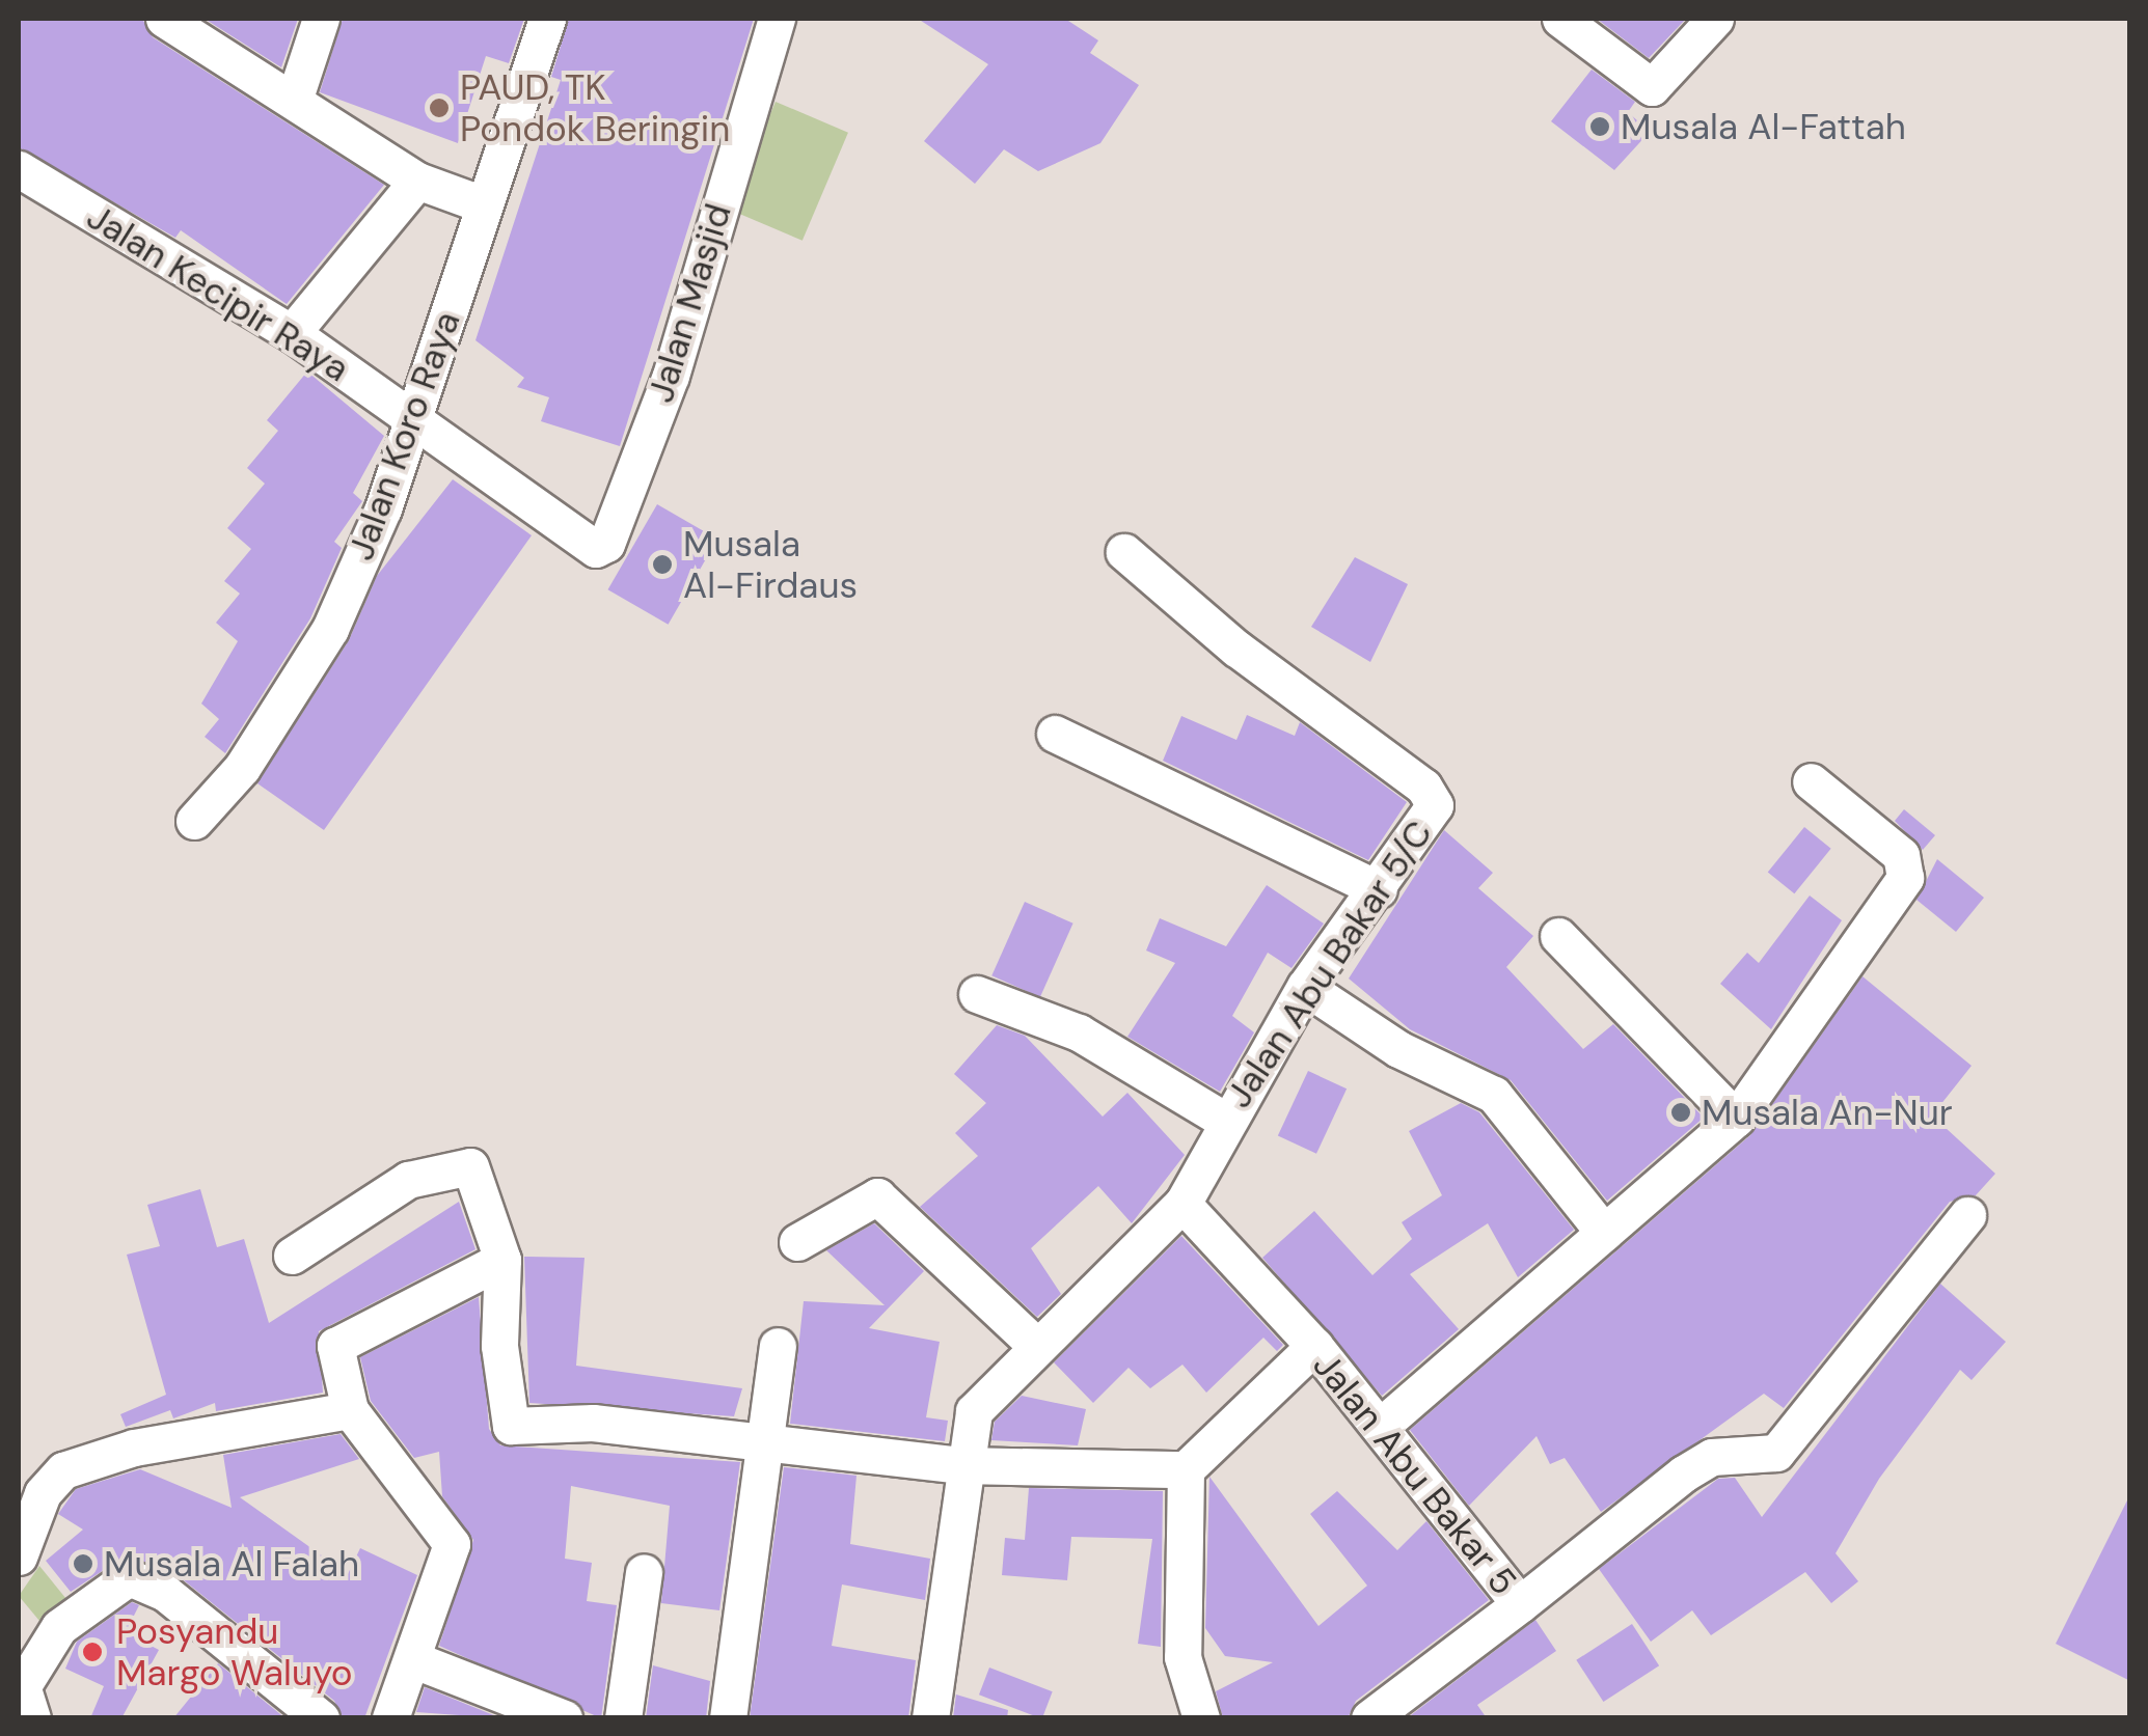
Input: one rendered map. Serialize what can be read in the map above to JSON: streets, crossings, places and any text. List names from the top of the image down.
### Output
{
  "streets": {
    "street": [
      "Jalan Kecipir Raya",
      "Jalan Masjid",
      "Jalan Koro Raya",
      "Jalan Abu Bakar 5/C",
      "Jalan Abu Bakar 5"
    ]
  },
  "crossings": [
    ["Jalan Kecipir Raya", "Jalan Masjid"],
    ["Jalan Kecipir Raya", "Jalan Koro Raya"],
    ["Jalan Abu Bakar 5/C", "Jalan Abu Bakar 5"]
  ],
  "places": [
    "PAUD, TK Pondok Beringin",
    "Musala Al-Fattah",
    "Musala Al-Firdaus",
    "Musala An-Nur",
    "Musala Al Falah",
    "Posyandu Margo Waluyo"
  ]
}
